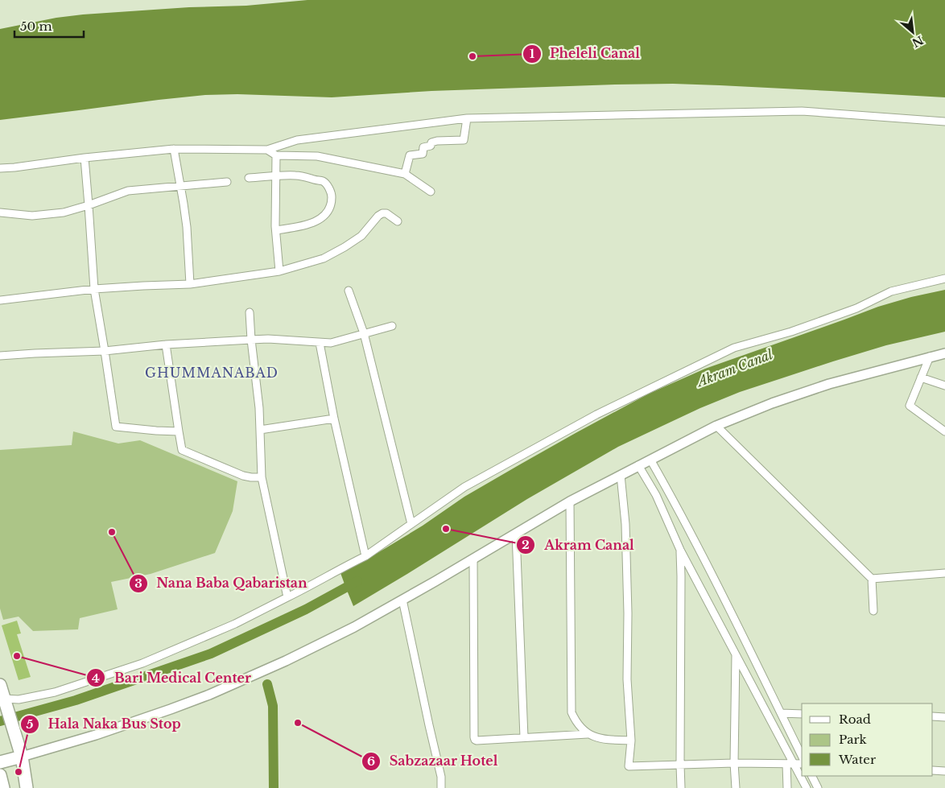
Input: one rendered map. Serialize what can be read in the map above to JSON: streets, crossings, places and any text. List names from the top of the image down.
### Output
{
  "districts": ["GHUMMANABAD"],
  "water": ["Akram Canal"],
  "places": [
    "Pheleli Canal",
    "Akram Canal",
    "Nana Baba Qabaristan",
    "Bari Medical Center",
    "Sabzazaar Hotel",
    "Hala Naka Bus Stop"
  ],
  "legend": ["Road", "Park", "Water"],
  "scale_bar": "50 m",
  "north": "bottom right"
}
